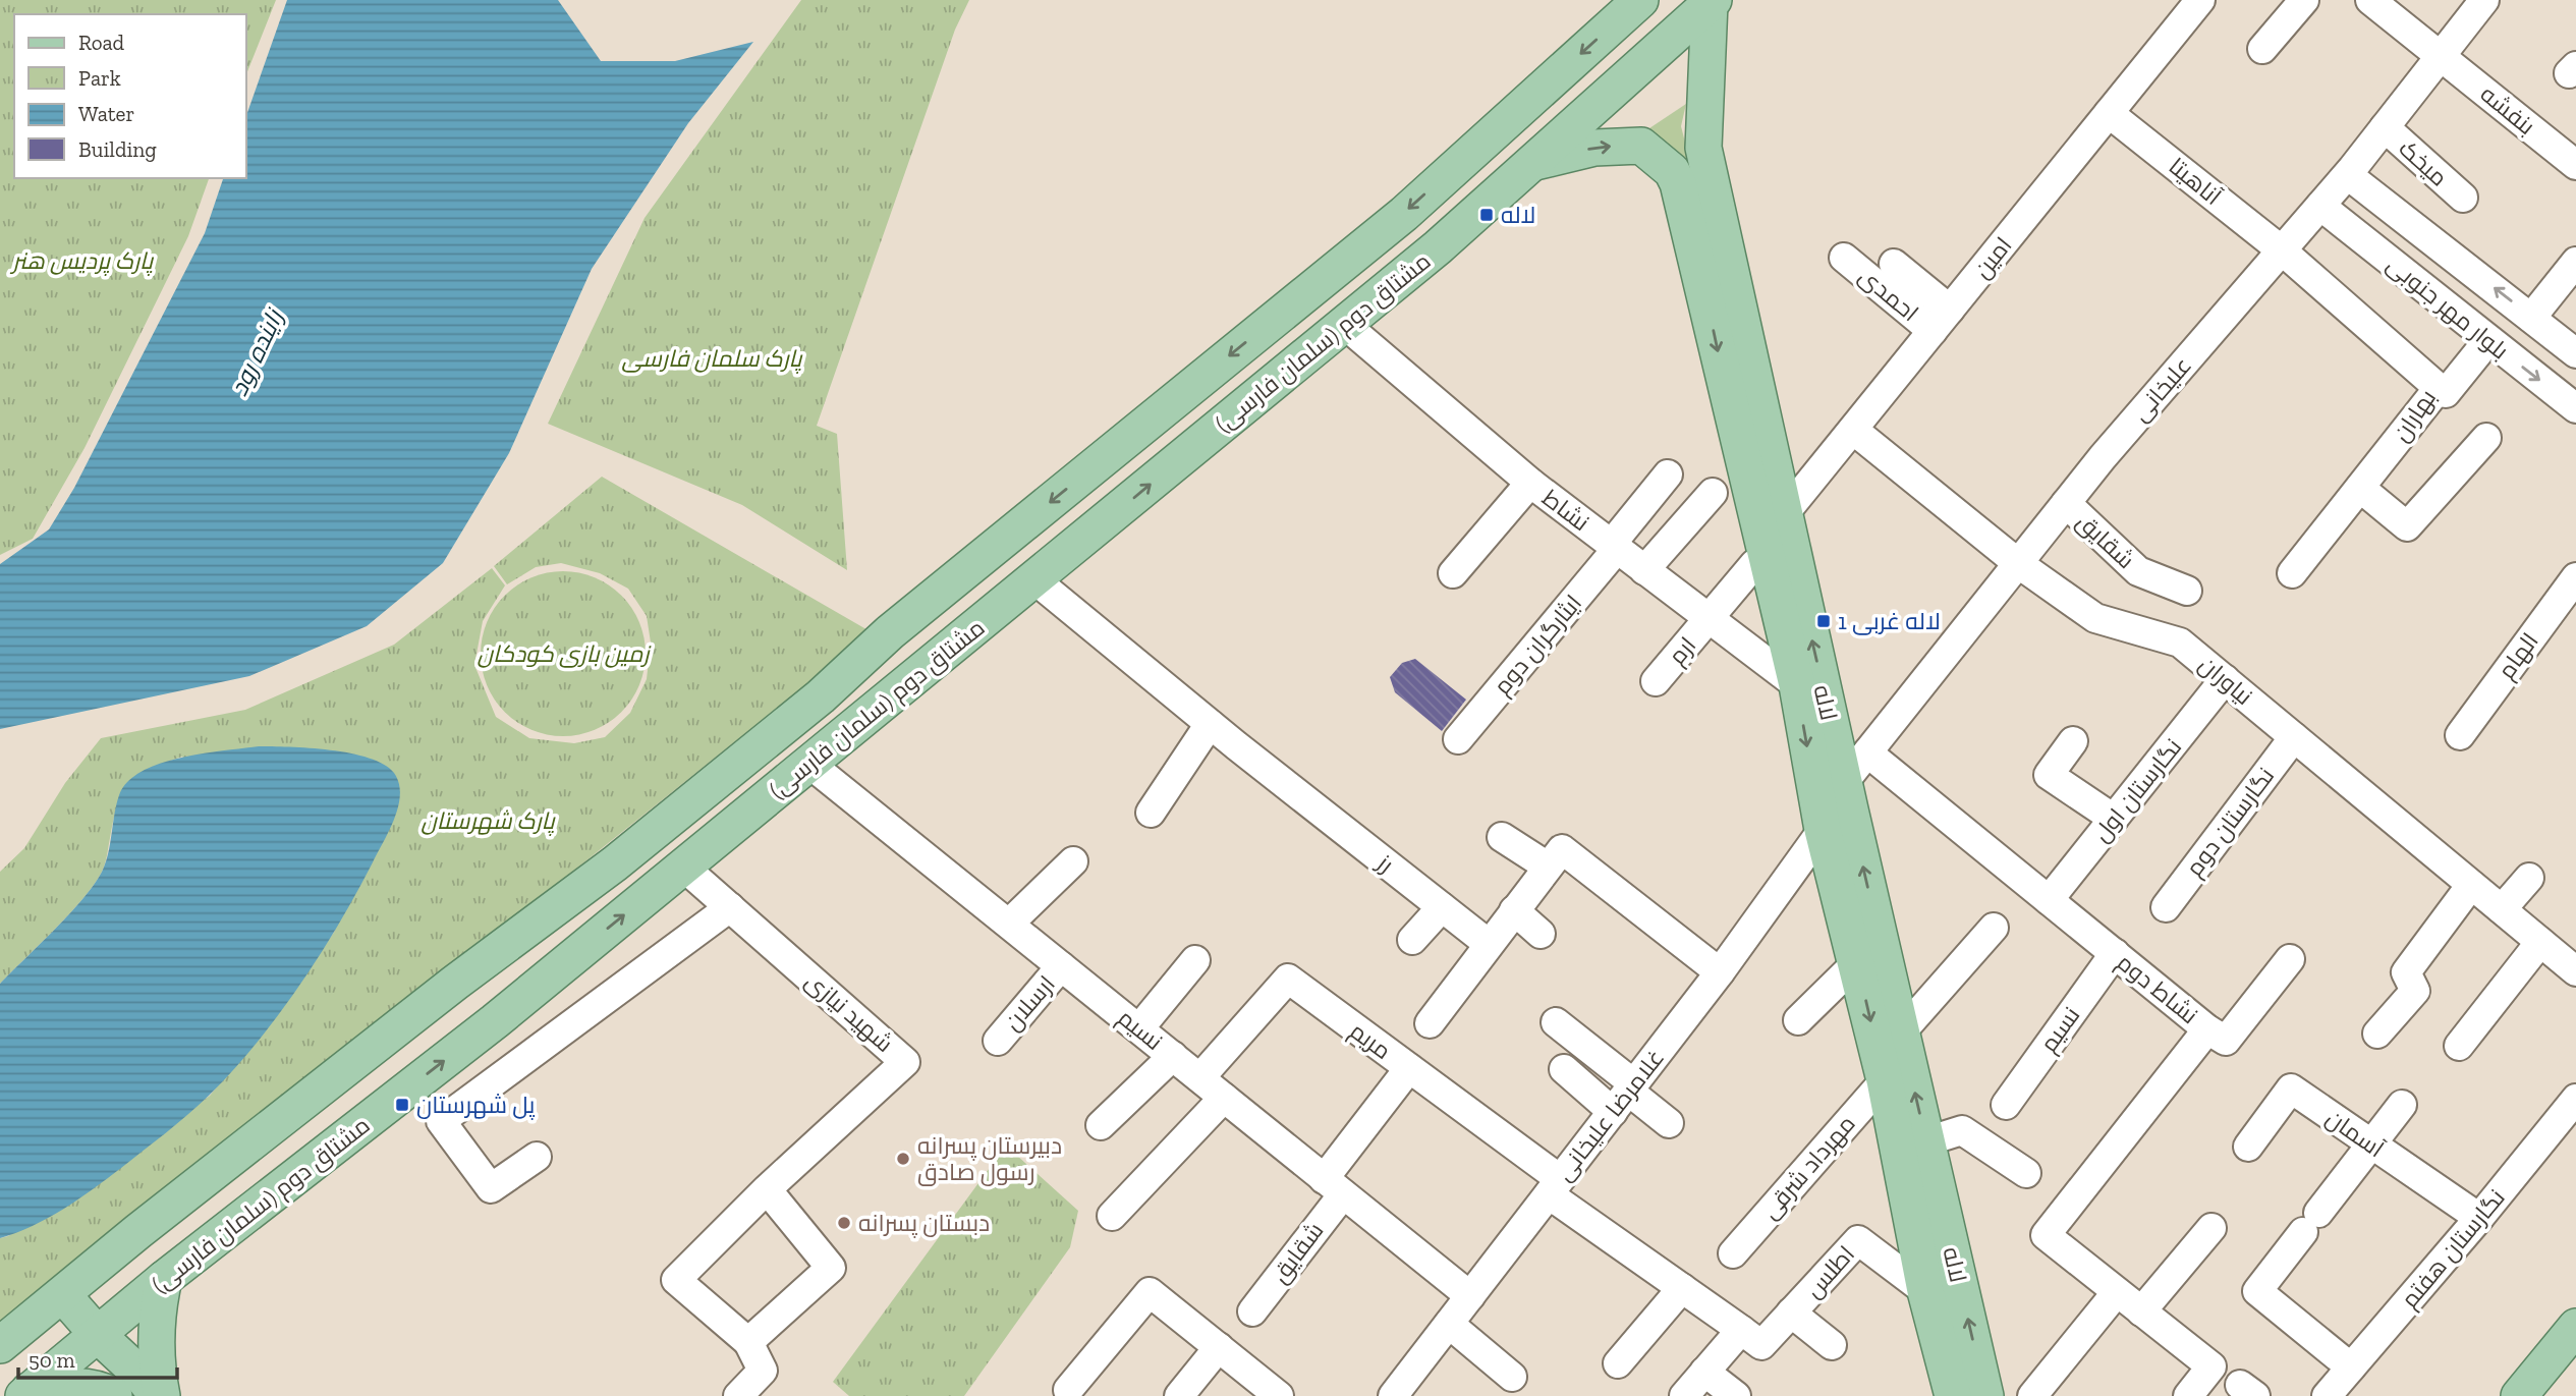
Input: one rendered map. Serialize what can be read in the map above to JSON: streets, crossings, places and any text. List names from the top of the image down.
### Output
{
  "streets": {
    "main road": ["مشتاق دوم (سلمان فارسی)", "لاله"],
    "street": [
      "بنفشه",
      "میخک",
      "آناهیتا",
      "امین",
      "احمدی",
      "بلوار مهر جنوبی",
      "علیخانی",
      "بهاران",
      "نشاط",
      "شقایق",
      "ایثارگران دوم",
      "ارم",
      "الهام",
      "نیاوران",
      "نگارستان اول",
      "نگارستان دوم",
      "رز",
      "نشاط دوم",
      "ارسلان",
      "شهید نیازی",
      "نسیم",
      "مریم",
      "غلامرضا علیخانی",
      "آسمان",
      "مهرداد شرقی",
      "نگارستان هفتم",
      "اطلس"
    ]
  },
  "crossings": [
    ["بنفشه", "علیخانی"],
    ["میخک", "علیخانی"],
    ["آناهیتا", "امین"],
    ["آناهیتا", "علیخانی"],
    ["آناهیتا", "بهاران"],
    ["امین", "احمدی"],
    ["امین", "نیاوران"],
    ["امین", "لاله"],
    ["بلوار مهر جنوبی", "علیخانی"],
    ["مشتاق دوم (سلمان فارسی)", "نشاط"],
    ["مشتاق دوم (سلمان فارسی)", "لاله"],
    ["مشتاق دوم (سلمان فارسی)", "رز"],
    ["مشتاق دوم (سلمان فارسی)", "شهید نیازی"],
    ["مشتاق دوم (سلمان فارسی)", "نسیم"],
    ["علیخانی", "بهاران"],
    ["علیخانی", "شقایق"],
    ["علیخانی", "نیاوران"],
    ["علیخانی", "لاله"],
    ["علیخانی", "نشاط دوم"],
    ["نشاط", "ایثارگران دوم"],
    ["نشاط", "ارم"],
    ["نشاط", "لاله"],
    ["شقایق", "نسیم"],
    ["شقایق", "مریم"],
    ["نیاوران", "نگارستان اول"],
    ["نیاوران", "نگارستان دوم"],
    ["لاله", "غلامرضا علیخانی"],
    ["لاله", "مهرداد شرقی"],
    ["لاله", "اطلس"],
    ["نگارستان اول", "نشاط دوم"],
    ["نشاط دوم", "نسیم"],
    ["ارسلان", "نسیم"],
    ["نسیم", "مریم"],
    ["نسیم", "غلامرضا علیخانی"],
    ["مریم", "غلامرضا علیخانی"],
    ["مریم", "اطلس"],
    ["غلامرضا علیخانی", "اطلس"],
    ["آسمان", "نگارستان هفتم"]
  ],
  "water": ["زاینده رود"],
  "parks": [
    "پارک پردیس هنر",
    "پارک سلمان فارسی",
    "زمین بازی کودکان",
    "پارک شهرستان"
  ],
  "places": {
    "transit": ["لاله", "لاله غربی 1", "پل شهرستان"],
    "other": ["دبیرستان پسرانه رسول صادق", "دبستان پسرانه"]
  },
  "legend": [
    "Road",
    "Park",
    "Water",
    "Building"
  ],
  "scale_bar": "50 m"
}
